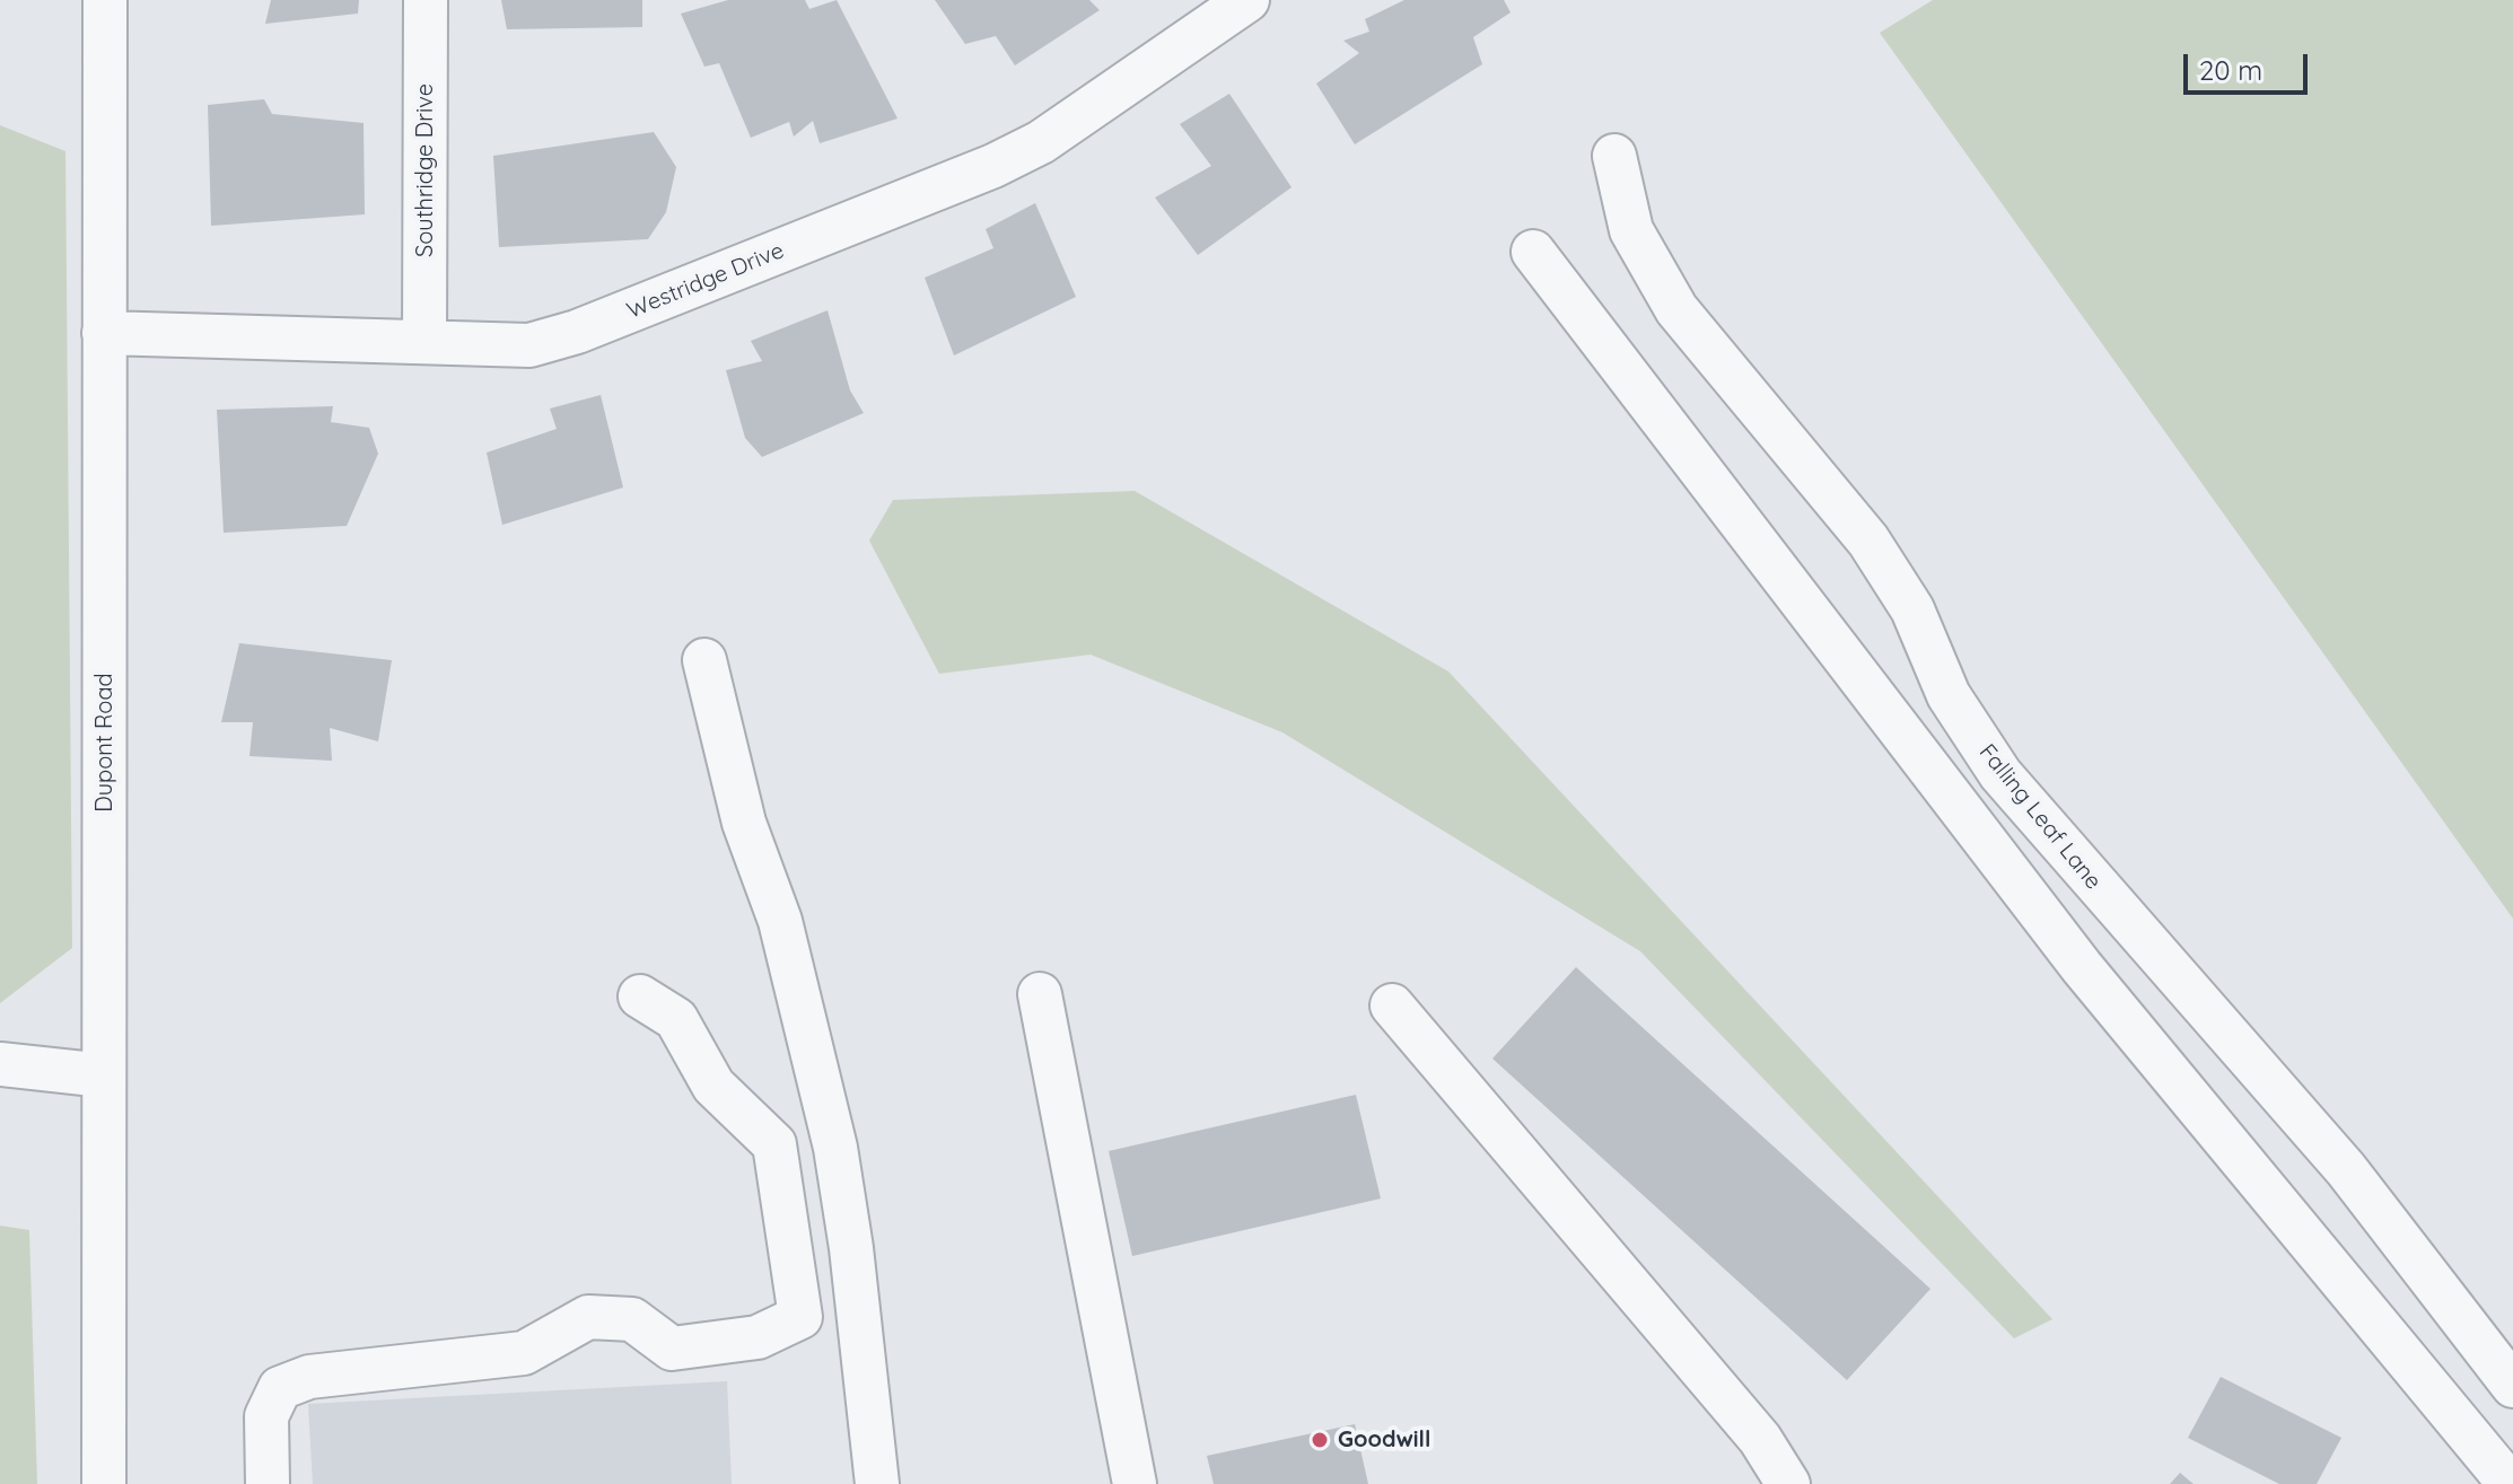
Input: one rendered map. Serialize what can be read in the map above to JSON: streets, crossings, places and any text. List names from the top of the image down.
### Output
{
  "streets": {
    "street": [
      "Southridge Drive",
      "Westridge Drive",
      "Dupont Road",
      "Falling Leaf Lane"
    ]
  },
  "crossings": [
    ["Southridge Drive", "Westridge Drive"],
    ["Westridge Drive", "Dupont Road"]
  ],
  "places": ["Goodwill"],
  "scale_bar": "20 m"
}
